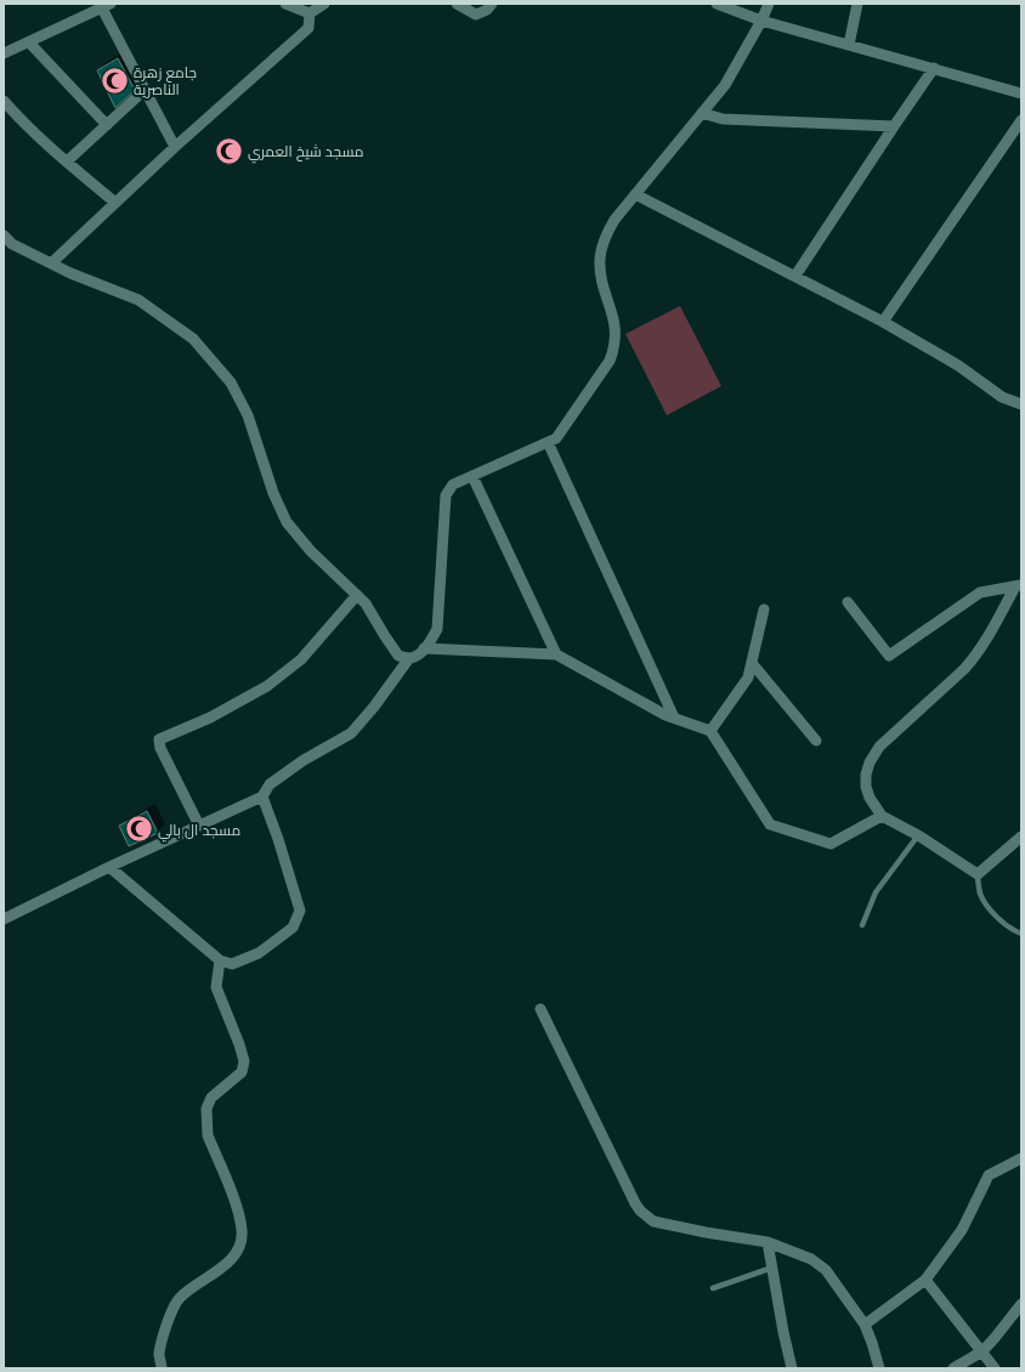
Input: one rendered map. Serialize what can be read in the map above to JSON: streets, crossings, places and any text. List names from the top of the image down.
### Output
{
  "places": {
    "mosque": ["جامع زهرة الناصرية", "مسجد شيخ العمري", "مسجد ال بالي"]
  }
}
